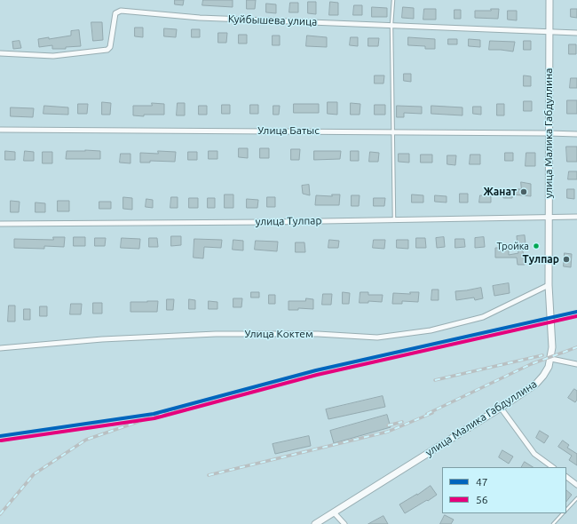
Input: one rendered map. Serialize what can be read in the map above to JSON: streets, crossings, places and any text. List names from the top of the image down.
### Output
{
  "streets": {
    "main road": ["улица Малика Габдуллина"],
    "street": [
      "Куйбышева улица",
      "Улица Батыс",
      "улица Тулпар",
      "Улица Коктем"
    ]
  },
  "crossings": [
    ["Куйбышева улица", "улица Малика Габдуллина"],
    ["Улица Батыс", "улица Малика Габдуллина"],
    ["улица Малика Габдуллина", "улица Тулпар"],
    ["улица Малика Габдуллина", "Улица Коктем"]
  ],
  "places": ["Жанат", "Тройка", "Тулпар"],
  "lines": ["transit line 47", "transit line 56"],
  "legend": ["47", "56"]
}
